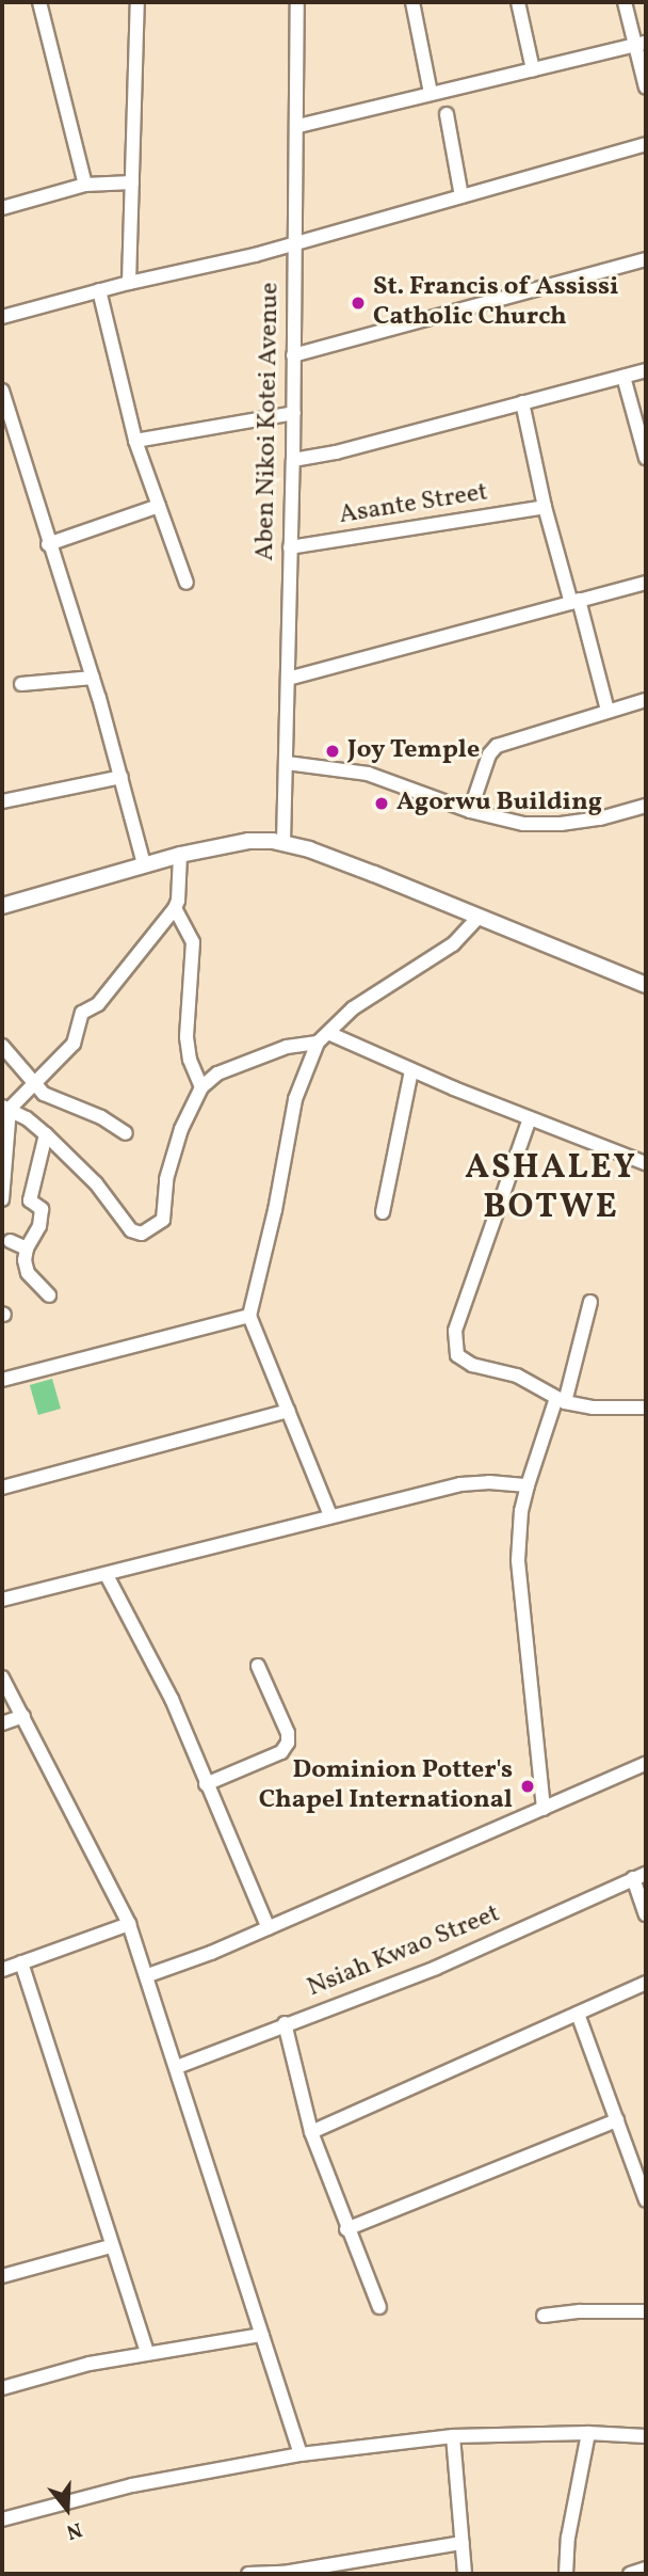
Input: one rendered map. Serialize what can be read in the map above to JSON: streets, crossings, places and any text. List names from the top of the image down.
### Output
{
  "streets": {
    "street": ["Aben Nikoi Kotei Avenue", "Asante Street", "Nsiah Kwao Street"]
  },
  "crossings": [
    ["Aben Nikoi Kotei Avenue", "Asante Street"]
  ],
  "districts": ["ASHALEY BOTWE"],
  "places": [
    "St. Francis of Assissi Catholic Church",
    "Joy Temple",
    "Agorwu Building",
    "Dominion Potter's Chapel International"
  ],
  "north": "bottom"
}
